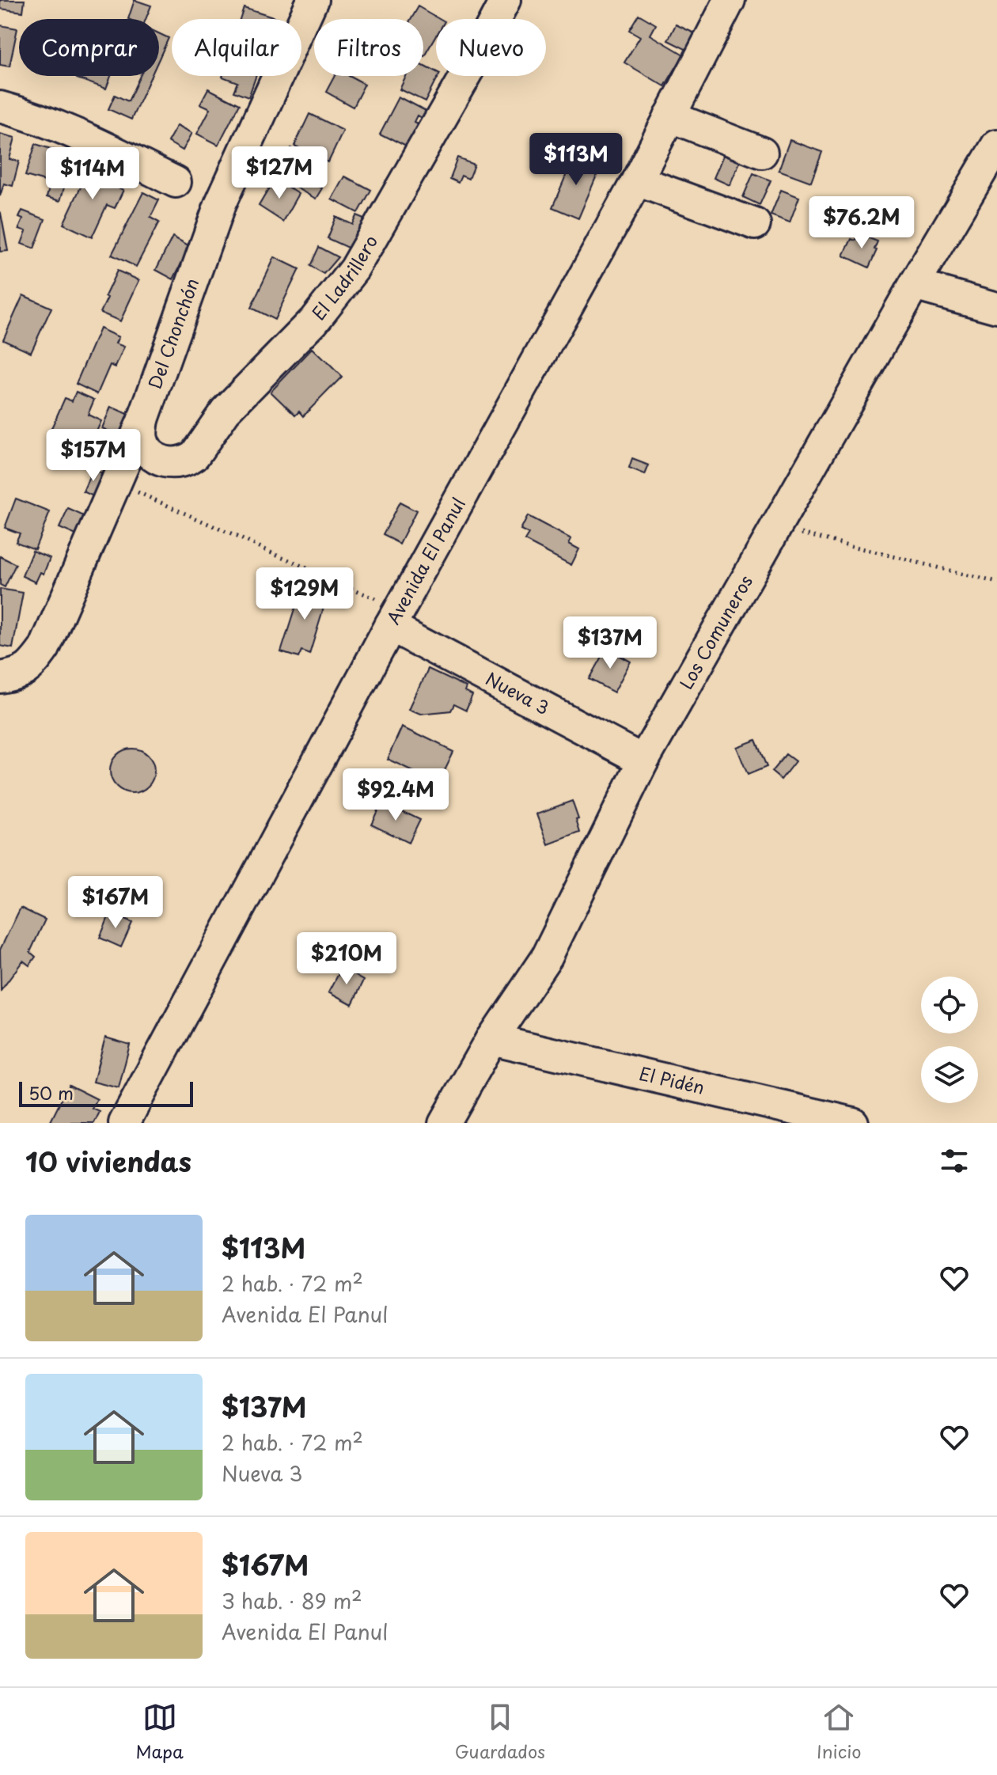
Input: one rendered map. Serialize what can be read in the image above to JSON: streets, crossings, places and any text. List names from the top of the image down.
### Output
{
  "streets": {
    "street": [
      "El Ladrillero",
      "Del Chonchón",
      "Avenida El Panul",
      "Los Comuneros",
      "Nueva 3",
      "El Pidén"
    ]
  },
  "crossings": [
    ["El Ladrillero", "Del Chonchón"],
    ["Avenida El Panul", "Nueva 3"],
    ["Los Comuneros", "Nueva 3"],
    ["Los Comuneros", "El Pidén"]
  ],
  "scale_bar": "50 m",
  "page": {
    "chip": [
      "Comprar",
      "Alquilar",
      "Filtros",
      "Nuevo"
    ],
    "price": [
      "$113M",
      "$127M",
      "$114M",
      "$76.2M",
      "$157M",
      "$129M",
      "$137M",
      "$92.4M",
      "$167M",
      "$210M"
    ],
    "scale": "50 m",
    "heading": "10 viviendas",
    "list": [
      {
        "name": "$113M",
        "note": "2 hab. · 72 m² · Avenida El Panul"
      },
      {
        "name": "$137M",
        "note": "2 hab. · 72 m² · Nueva 3"
      },
      {
        "name": "$167M",
        "note": "3 hab. · 89 m² · Avenida El Panul"
      }
    ],
    "tabs": ["Mapa", "Guardados", "Inicio"]
  }
}
